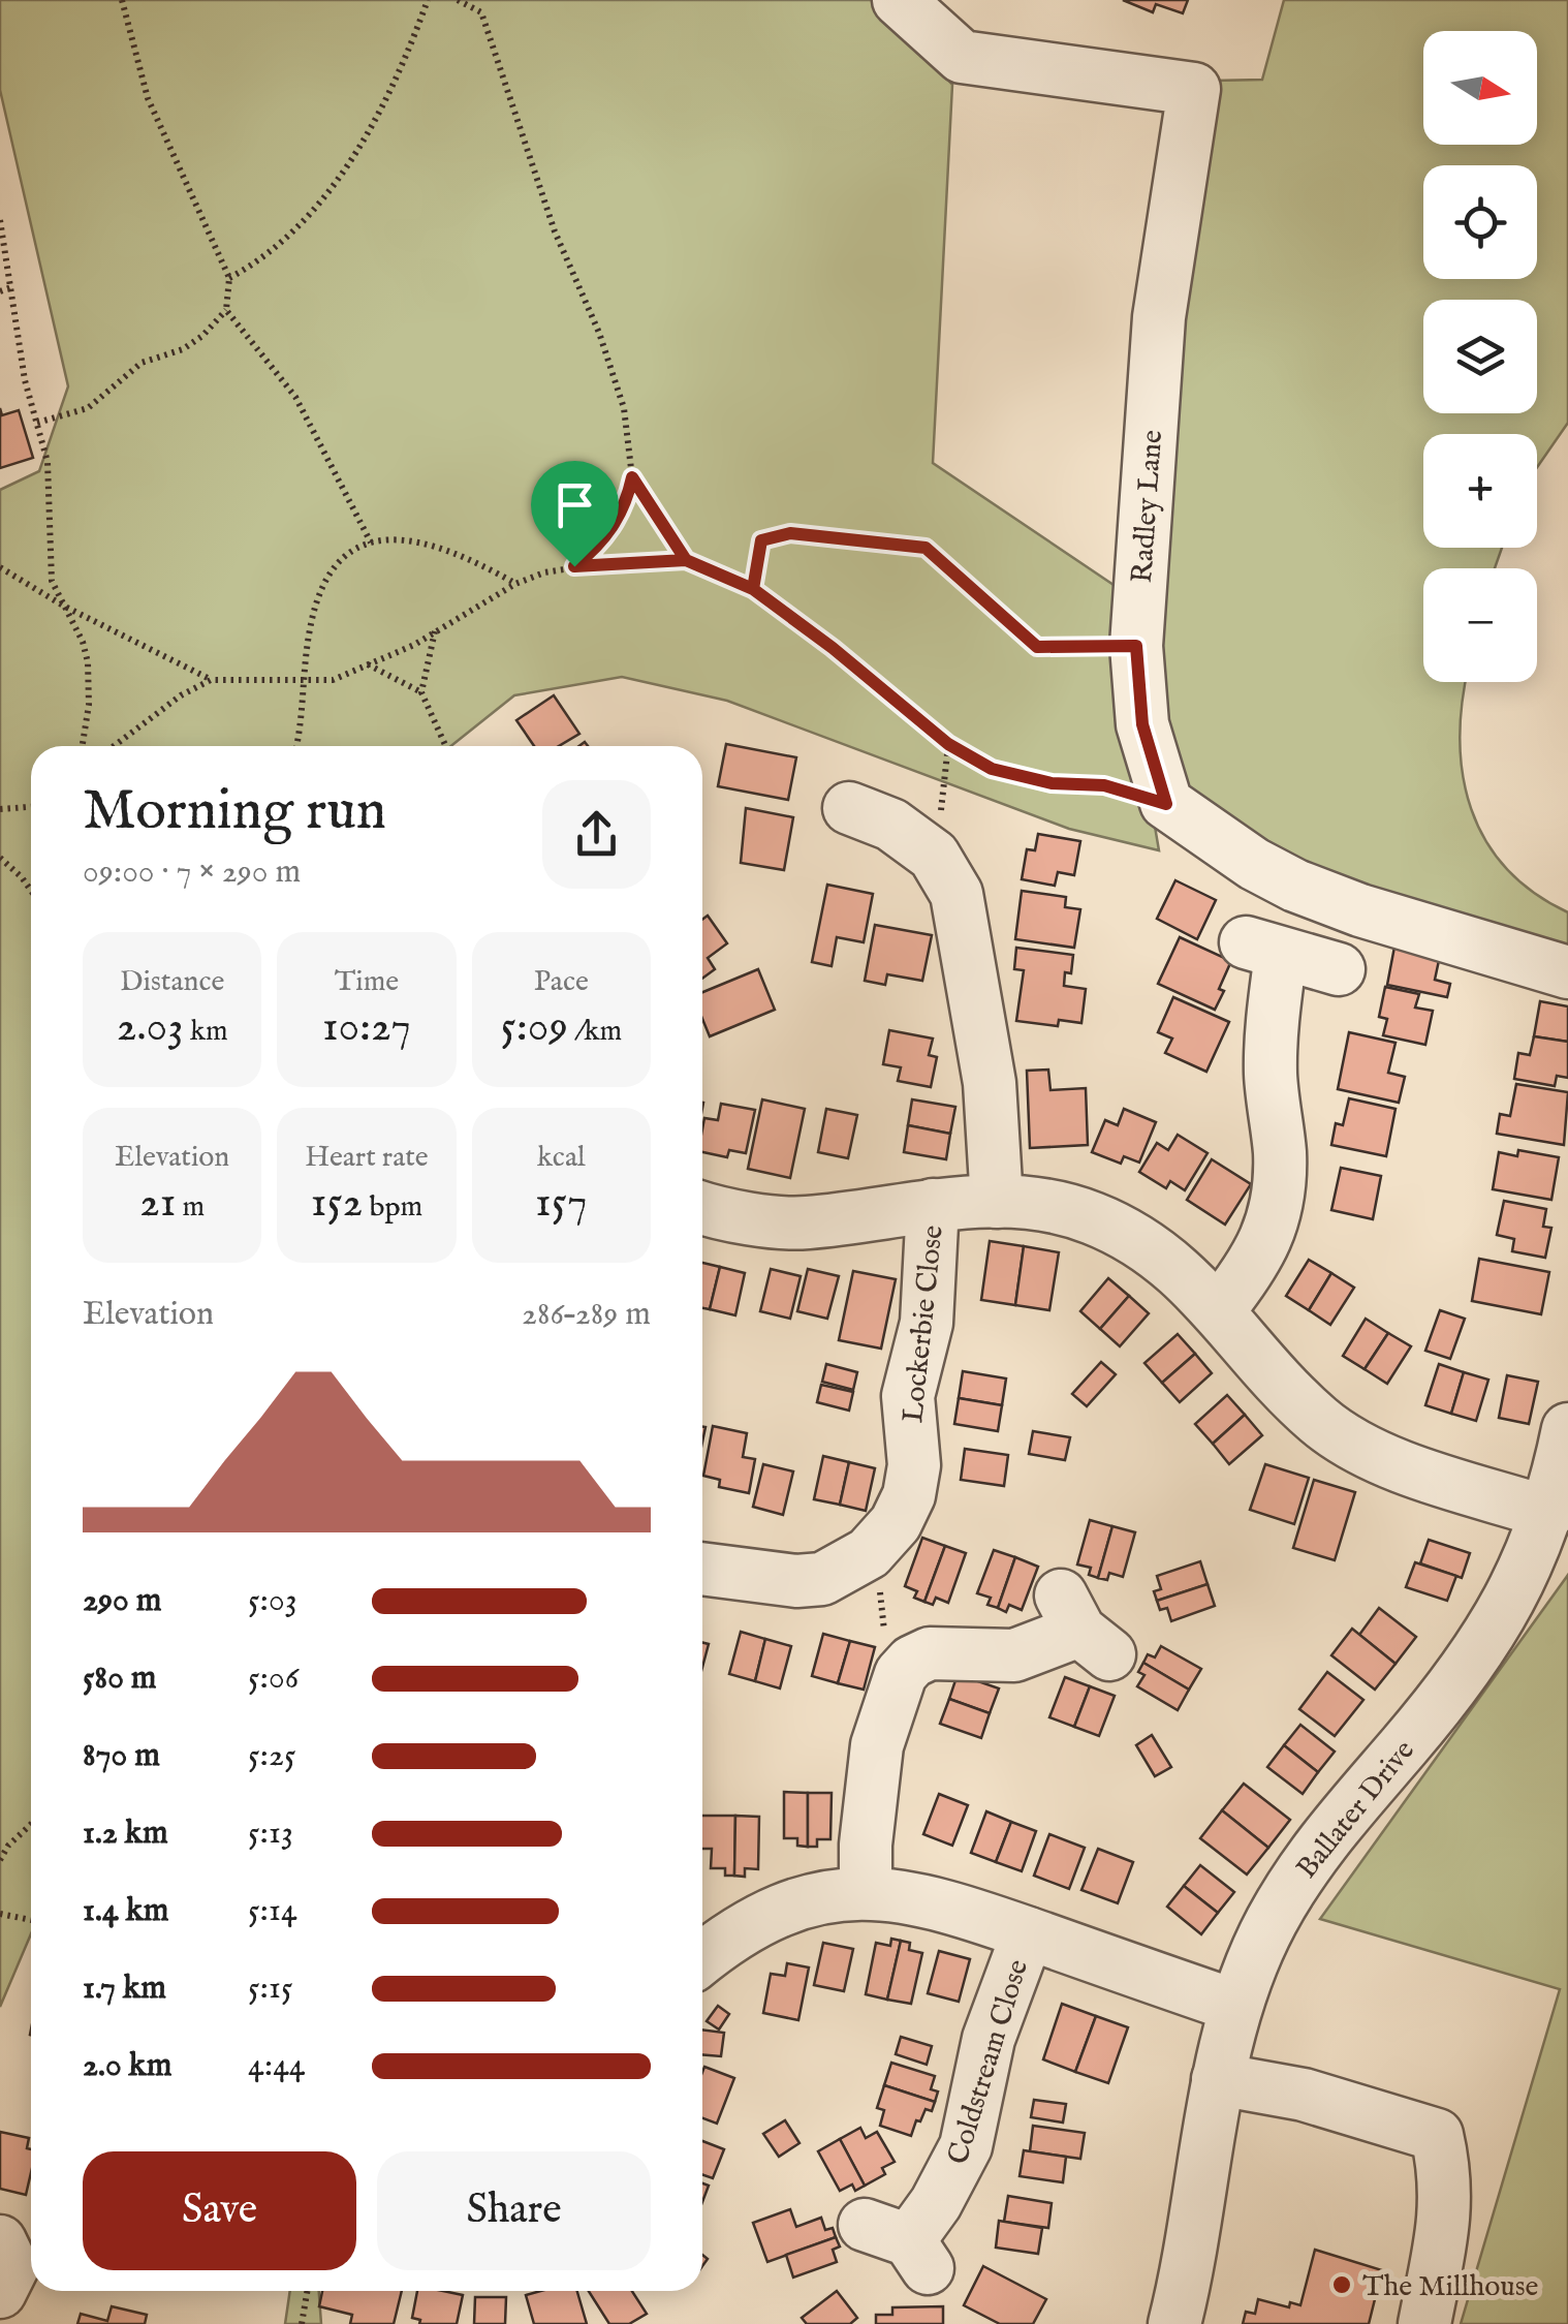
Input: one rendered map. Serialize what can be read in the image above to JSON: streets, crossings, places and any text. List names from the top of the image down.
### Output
{
  "streets": {
    "street": [
      "Radley Lane",
      "Lockerbie Close",
      "Ballater Drive",
      "Coldstream Close"
    ]
  },
  "crossings": [
    ["Lockerbie Close", "Ballater Drive"],
    ["Ballater Drive", "Coldstream Close"]
  ],
  "places": ["The Millhouse"],
  "north": "right",
  "page": {
    "map_buttons": ["+", "−"],
    "heading": ["Morning run", "09:00 · 7 × 290 m"],
    "stats": [
      ["Distance", "2.03 km"],
      ["Time", "10:27"],
      ["Pace", "5:09 /km"],
      ["Elevation", "21 m"],
      ["Heart rate", "152 bpm"],
      ["kcal", "157"]
    ],
    "chart": ["Elevation", "286–289 m"],
    "list": [
      {
        "name": "290 m",
        "note": "5:03"
      },
      {
        "name": "580 m",
        "note": "5:06"
      },
      {
        "name": "870 m",
        "note": "5:25"
      },
      {
        "name": "1.2 km",
        "note": "5:13"
      },
      {
        "name": "1.4 km",
        "note": "5:14"
      },
      {
        "name": "1.7 km",
        "note": "5:15"
      },
      {
        "name": "2.0 km",
        "note": "4:44"
      }
    ],
    "buttons": ["Save", "Share"]
  }
}
